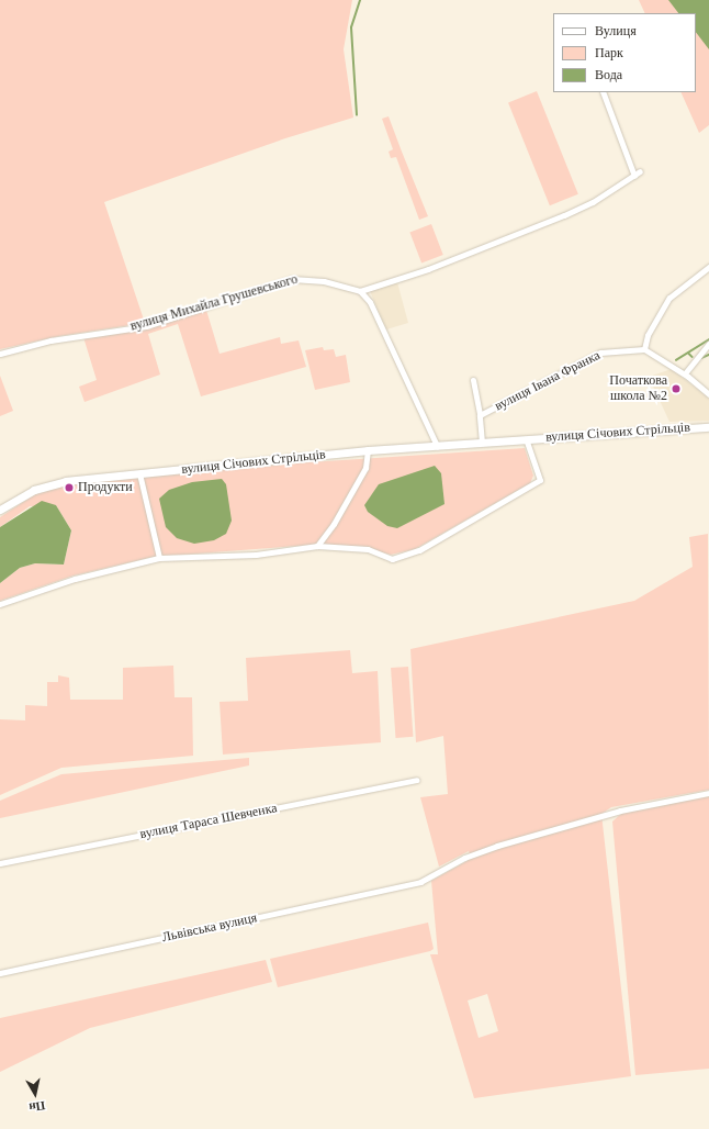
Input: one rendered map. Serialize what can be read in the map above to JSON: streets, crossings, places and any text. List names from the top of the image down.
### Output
{
  "streets": {
    "street": [
      "вулиця Михайла Грушевського",
      "вулиця Івана Франка",
      "вулиця Січових Стрільців",
      "вулиця Тараса Шевченка",
      "Львівська вулиця"
    ]
  },
  "crossings": [
    ["вулиця Івана Франка", "вулиця Січових Стрільців"]
  ],
  "places": ["Початкова школа №2", "Продукти"],
  "legend": ["Вулиця", "Парк", "Вода"],
  "north": "bottom"
}
